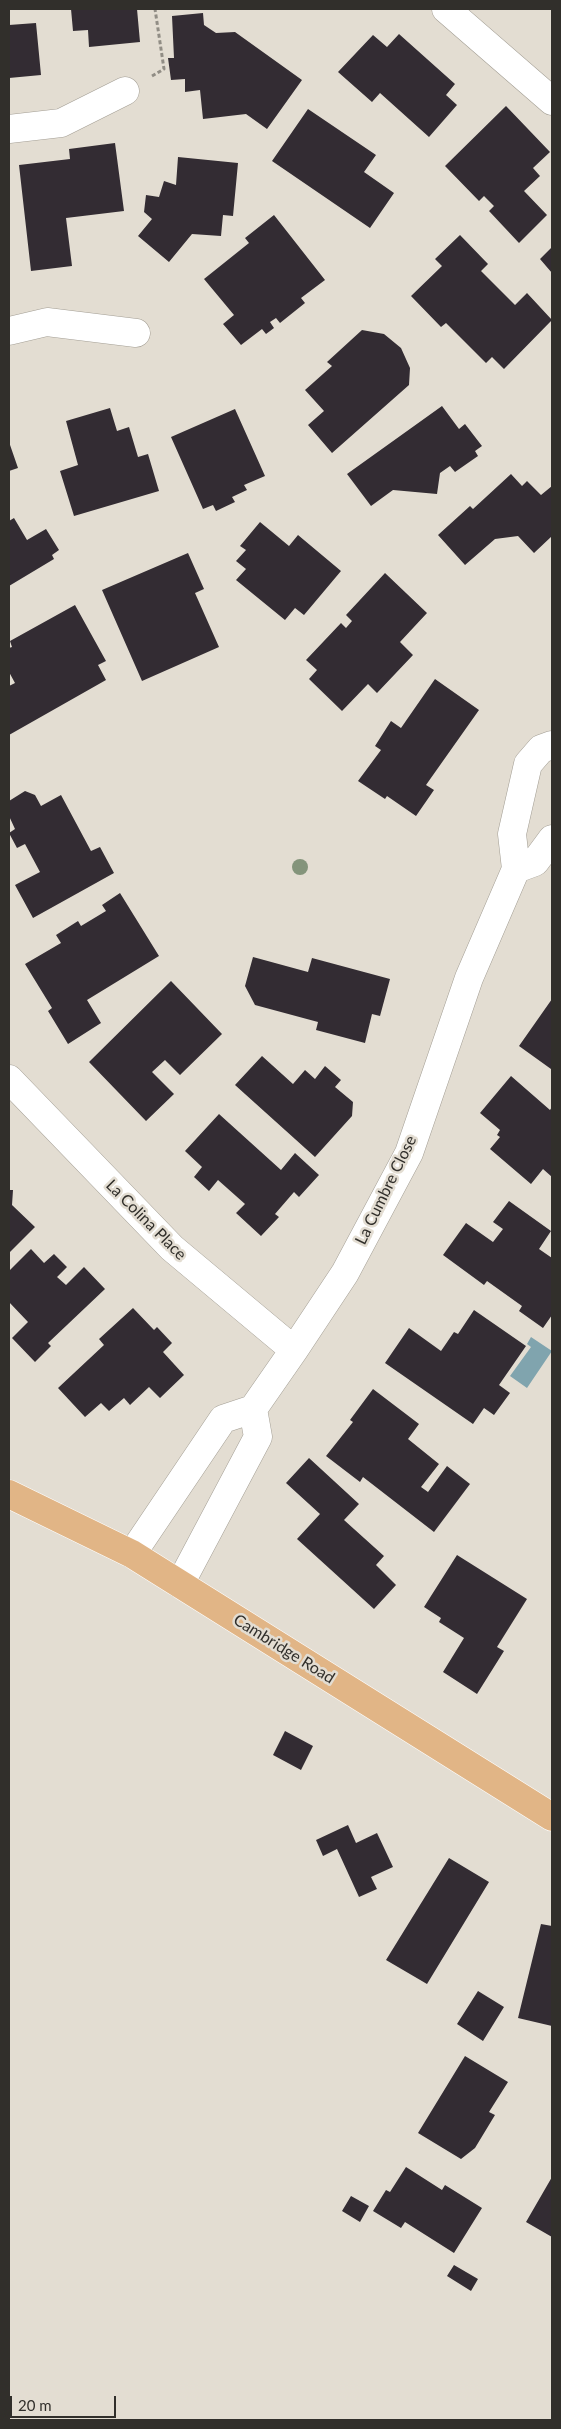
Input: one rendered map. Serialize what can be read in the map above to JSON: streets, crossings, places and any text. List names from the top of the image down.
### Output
{
  "streets": {
    "main road": ["Cambridge Road"],
    "street": ["La Cumbre Close", "La Colina Place"]
  },
  "crossings": [
    ["La Cumbre Close", "La Colina Place"]
  ],
  "scale_bar": "20 m"
}
